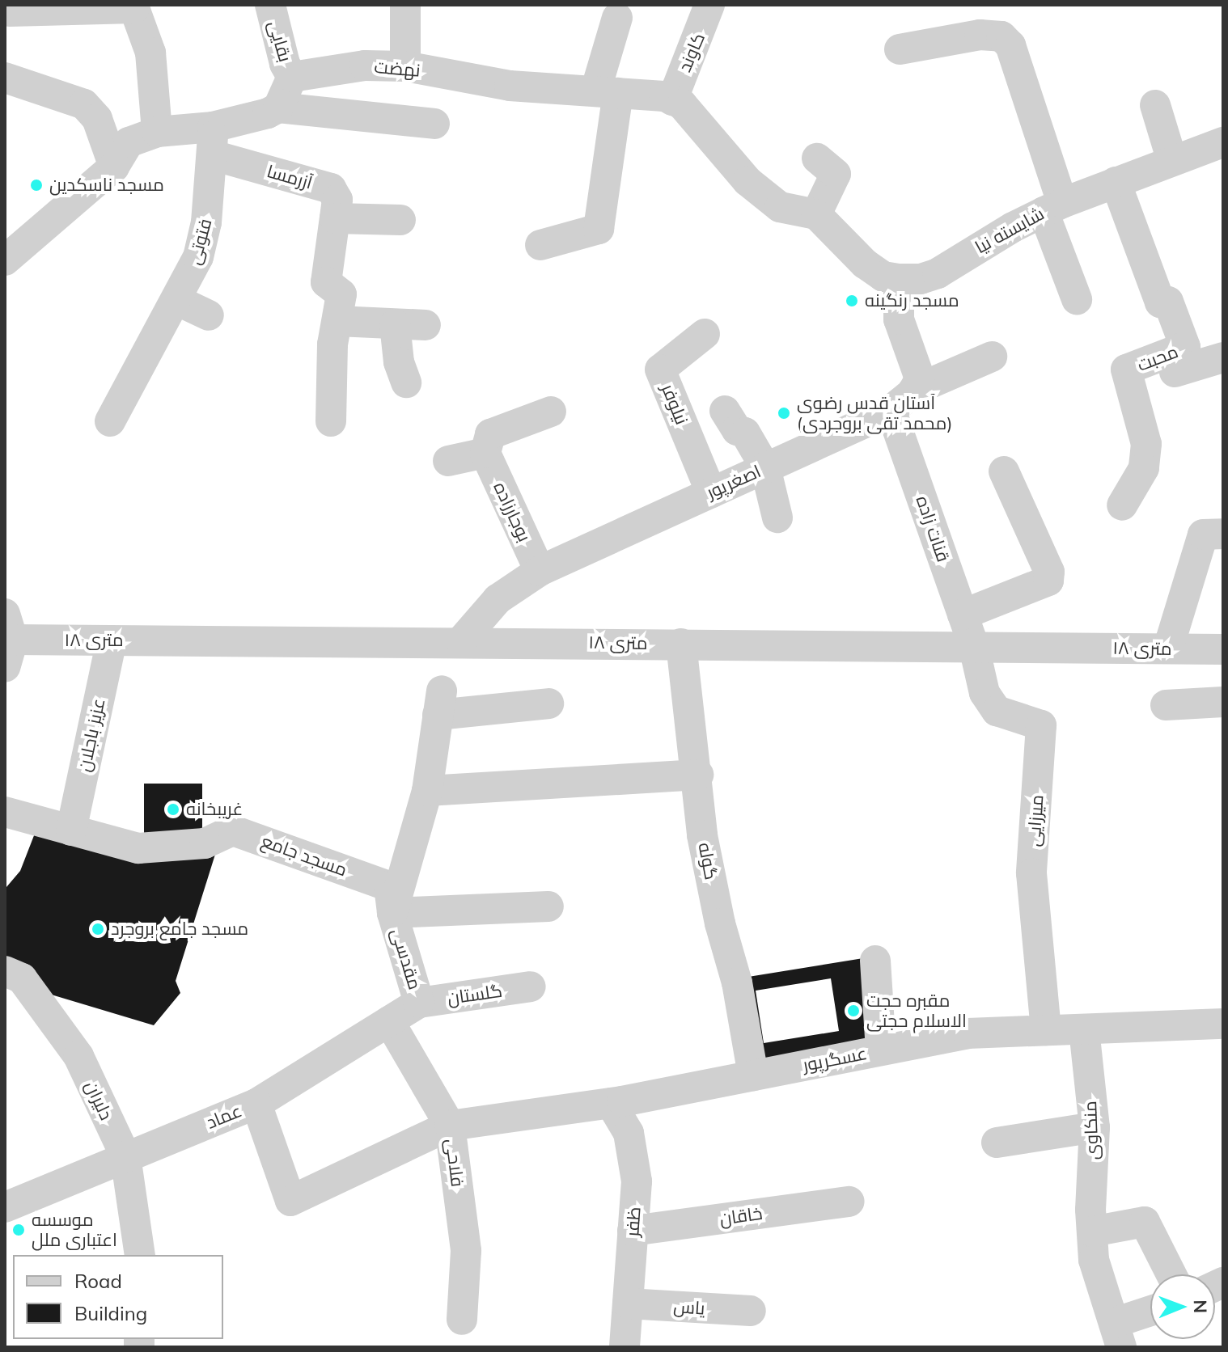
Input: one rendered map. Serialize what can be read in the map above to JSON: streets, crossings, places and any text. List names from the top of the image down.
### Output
{
  "streets": {
    "street": [
      "بقایی",
      "کاوند",
      "نهضت",
      "آزرمسا",
      "شایسته نیا",
      "فتوتی",
      "محبت",
      "نیلوفر",
      "اصغرپور",
      "بوجارزاده",
      "قنات زاده",
      "۱۸ متری",
      "عزیز باجلان",
      "میرزایی",
      "مسجد جامع",
      "گوله",
      "مقدسی",
      "گلستان",
      "عسگرپور",
      "دلیران",
      "عماد",
      "منکاوی",
      "فلاحی",
      "خاقان",
      "ظفر",
      "یاس"
    ]
  },
  "crossings": [
    ["بقایی", "نهضت"],
    ["کاوند", "نهضت"],
    ["آزرمسا", "فتوتی"],
    ["شایسته نیا", "محبت"],
    ["نیلوفر", "اصغرپور"],
    ["اصغرپور", "بوجارزاده"],
    ["اصغرپور", "قنات زاده"],
    ["اصغرپور", "۱۸ متری"],
    ["قنات زاده", "۱۸ متری"],
    ["قنات زاده", "میرزایی"],
    ["۱۸ متری", "عزیز باجلان"],
    ["۱۸ متری", "میرزایی"],
    ["۱۸ متری", "گوله"],
    ["عزیز باجلان", "مسجد جامع"],
    ["میرزایی", "عسگرپور"],
    ["مسجد جامع", "مقدسی"],
    ["گوله", "عسگرپور"],
    ["مقدسی", "گلستان"],
    ["مقدسی", "عماد"],
    ["مقدسی", "فلاحی"],
    ["عسگرپور", "عماد"],
    ["عسگرپور", "منکاوی"],
    ["عسگرپور", "فلاحی"],
    ["عسگرپور", "ظفر"],
    ["دلیران", "عماد"],
    ["عماد", "فلاحی"],
    ["خاقان", "ظفر"],
    ["ظفر", "یاس"]
  ],
  "places": [
    "مسجد ناسکدین",
    "مسجد رنگینه",
    "آستان قدس رضوی (محمد تقی بروجردی)",
    "غریبخانه",
    "مسجد جامع بروجرد",
    "مقبره حجت الاسلام حجتی",
    "موسسه اعتباری ملل"
  ],
  "legend": ["Road", "Building"],
  "north": "right"
}
